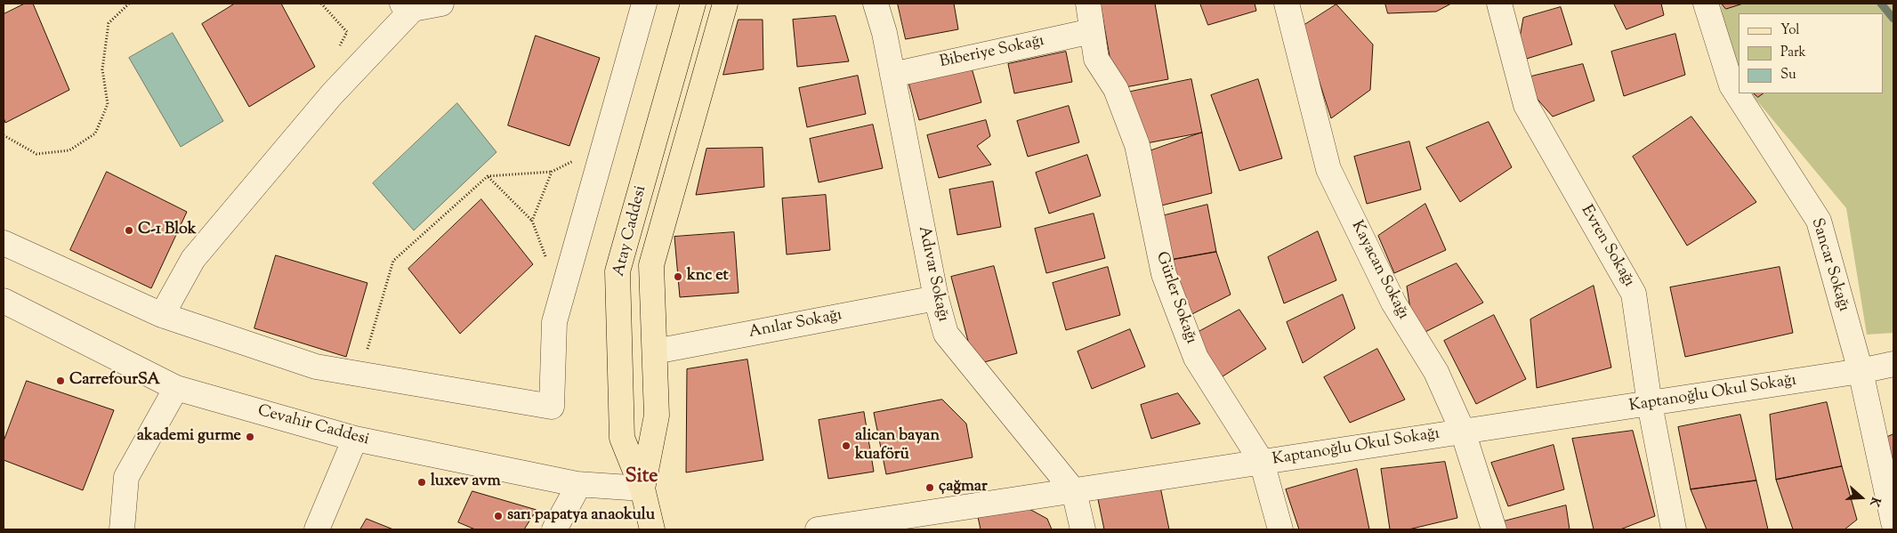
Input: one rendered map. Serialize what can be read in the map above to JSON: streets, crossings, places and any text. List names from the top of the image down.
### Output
{
  "streets": {
    "main road": ["Atay Caddesi"],
    "street": [
      "Biberiye Sokağı",
      "Evren Sokağı",
      "Sancar Sokağı",
      "Kayacan Sokağı",
      "Adıvar Sokağı",
      "Gürler Sokağı",
      "Anılar Sokağı",
      "Kaptanoğlu Okul Sokağı",
      "Cevahir Caddesi"
    ]
  },
  "crossings": [
    ["Biberiye Sokağı", "Adıvar Sokağı"],
    ["Biberiye Sokağı", "Gürler Sokağı"],
    ["Atay Caddesi", "Anılar Sokağı"],
    ["Atay Caddesi", "Cevahir Caddesi"],
    ["Evren Sokağı", "Kaptanoğlu Okul Sokağı"],
    ["Sancar Sokağı", "Kaptanoğlu Okul Sokağı"],
    ["Kayacan Sokağı", "Kaptanoğlu Okul Sokağı"],
    ["Adıvar Sokağı", "Anılar Sokağı"],
    ["Adıvar Sokağı", "Kaptanoğlu Okul Sokağı"],
    ["Gürler Sokağı", "Kaptanoğlu Okul Sokağı"]
  ],
  "districts": ["Site"],
  "places": [
    "C-1 Blok",
    "knc et",
    "CarrefourSA",
    "akademi gurme",
    "alican bayan kuaförü",
    "luxev avm",
    "çağmar",
    "sarı papatya anaokulu"
  ],
  "legend": ["Yol", "Park", "Su"],
  "north": "right"
}
